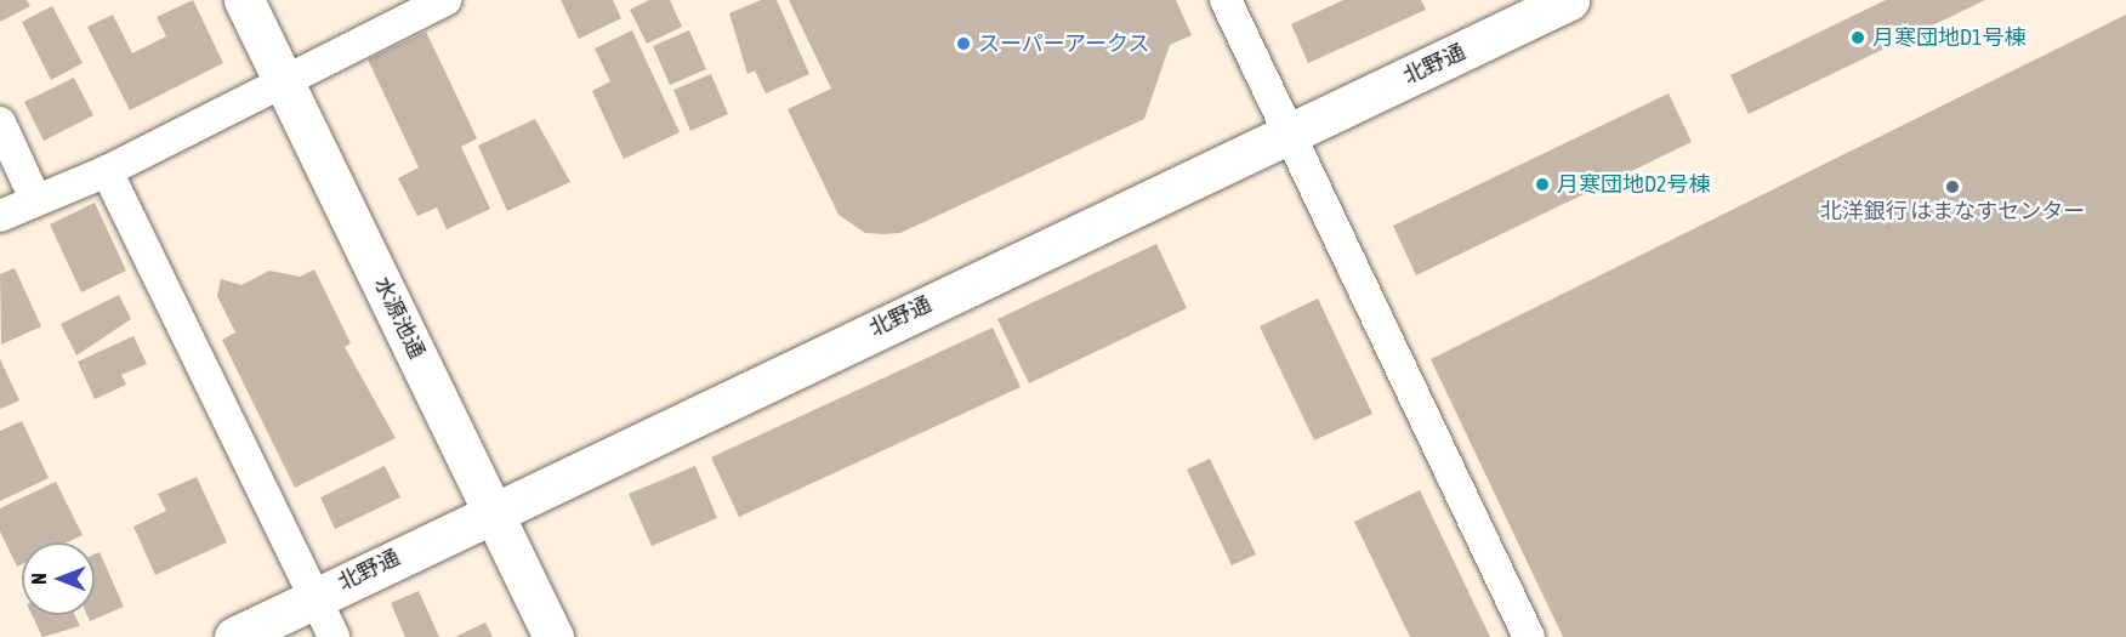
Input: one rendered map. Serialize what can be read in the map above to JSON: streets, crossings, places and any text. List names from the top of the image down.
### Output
{
  "streets": {
    "street": ["北野通", "水源池通"]
  },
  "crossings": [
    ["北野通", "水源池通"]
  ],
  "places": [
    "月寒団地D1号棟",
    "スーパーアークス",
    "月寒団地D2号棟",
    "北洋銀行 はまなすセンター"
  ],
  "north": "left"
}
